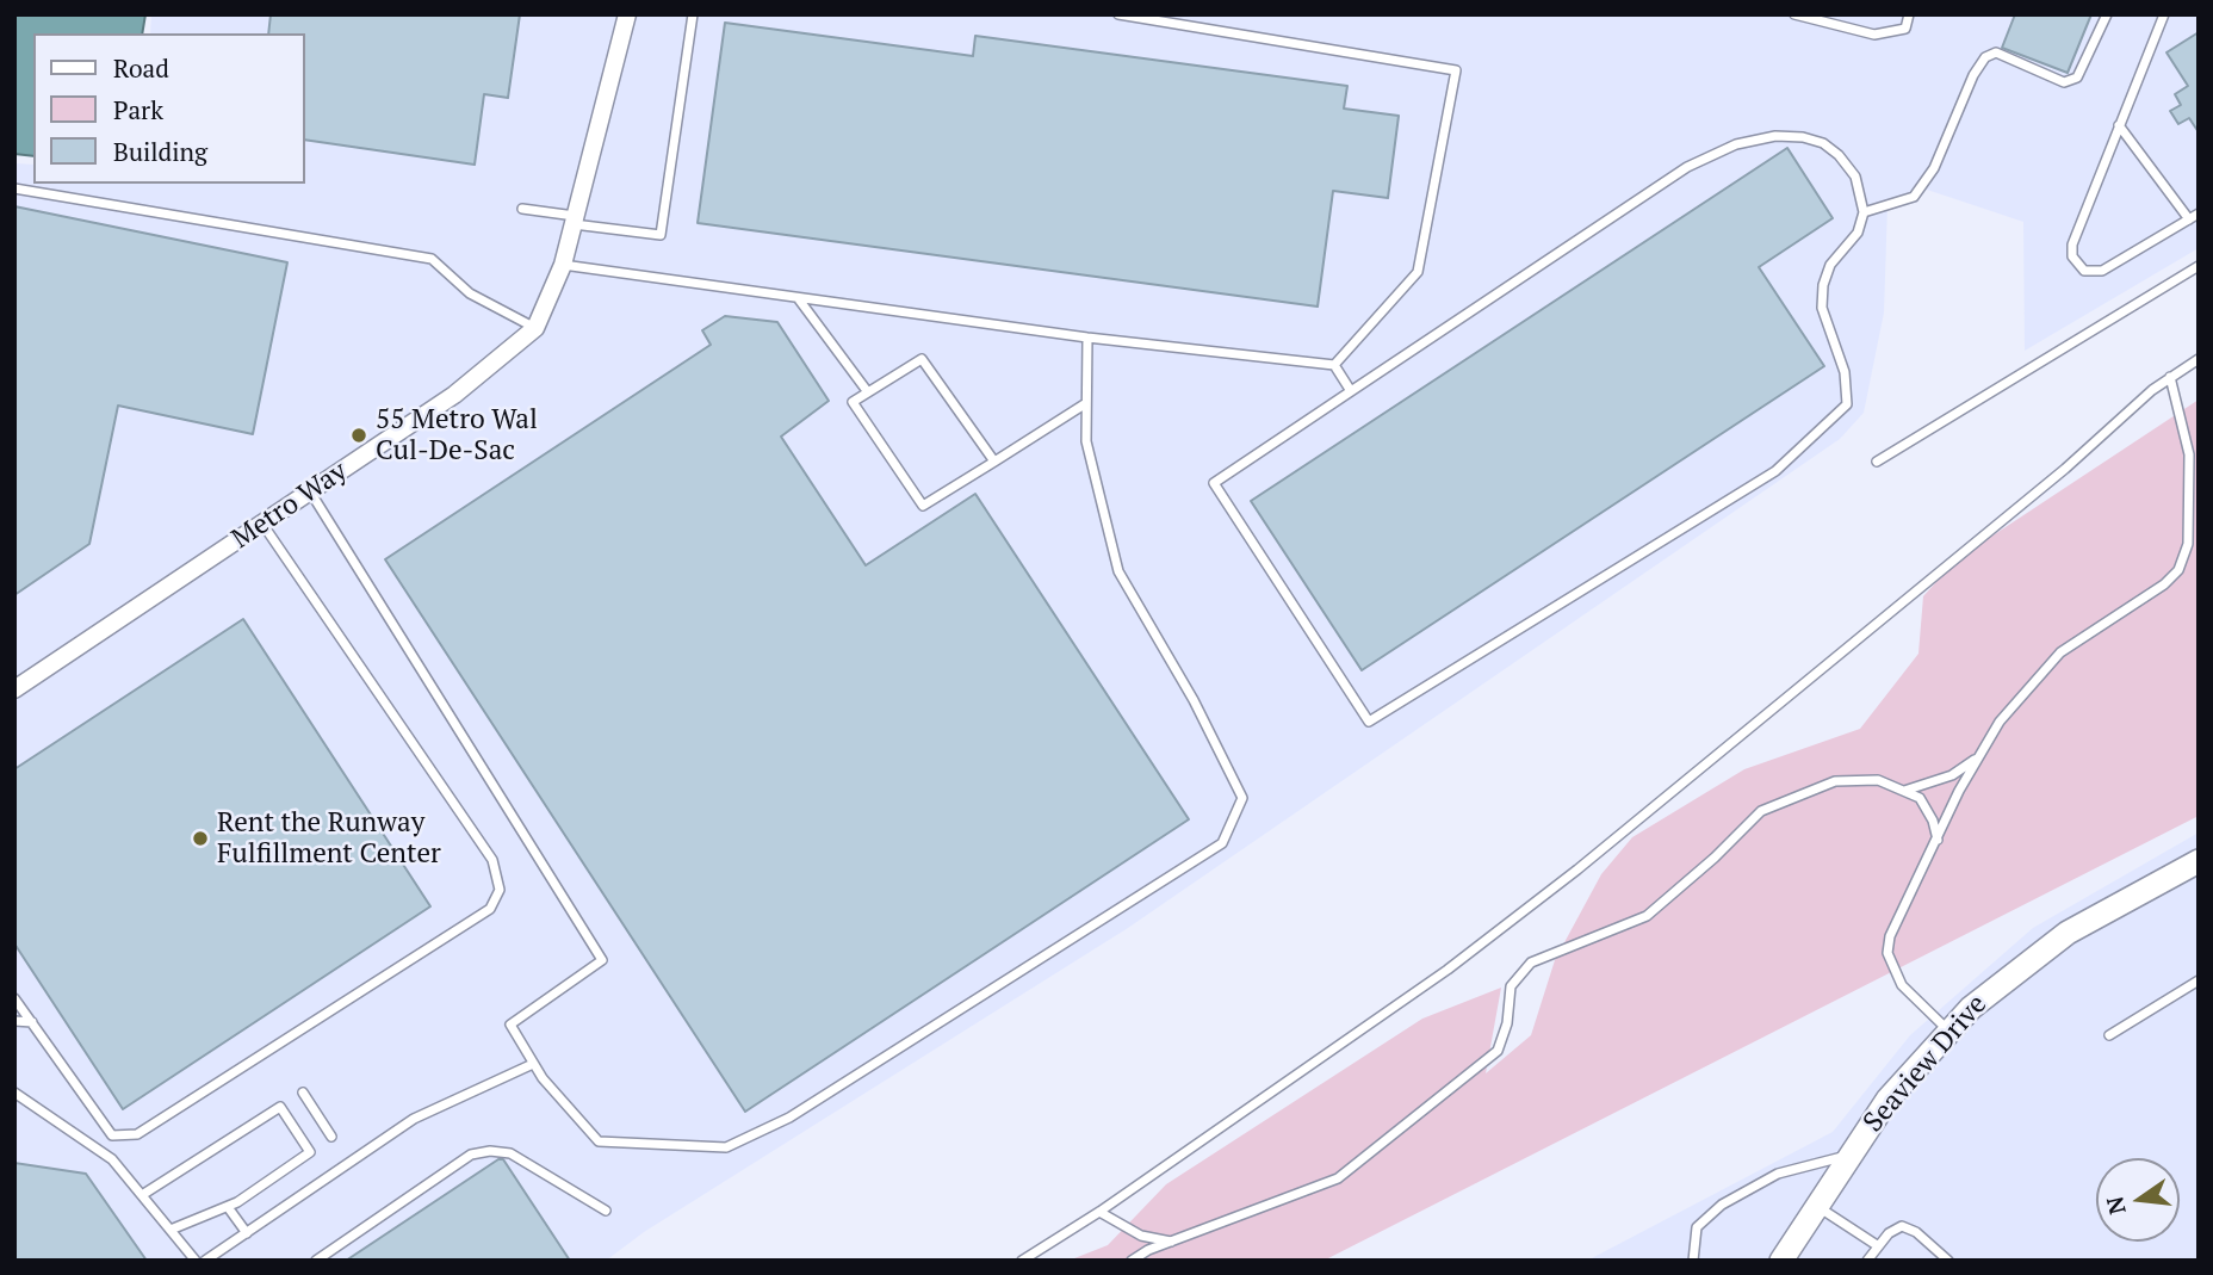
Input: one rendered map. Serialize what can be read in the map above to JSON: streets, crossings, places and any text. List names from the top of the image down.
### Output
{
  "streets": {
    "main road": ["Seaview Drive"],
    "street": ["Metro Way"]
  },
  "places": ["55 Metro Wal Cul-De-Sac", "Rent the Runway Fulfillment Center"],
  "legend": ["Road", "Park", "Building"],
  "north": "left"
}
